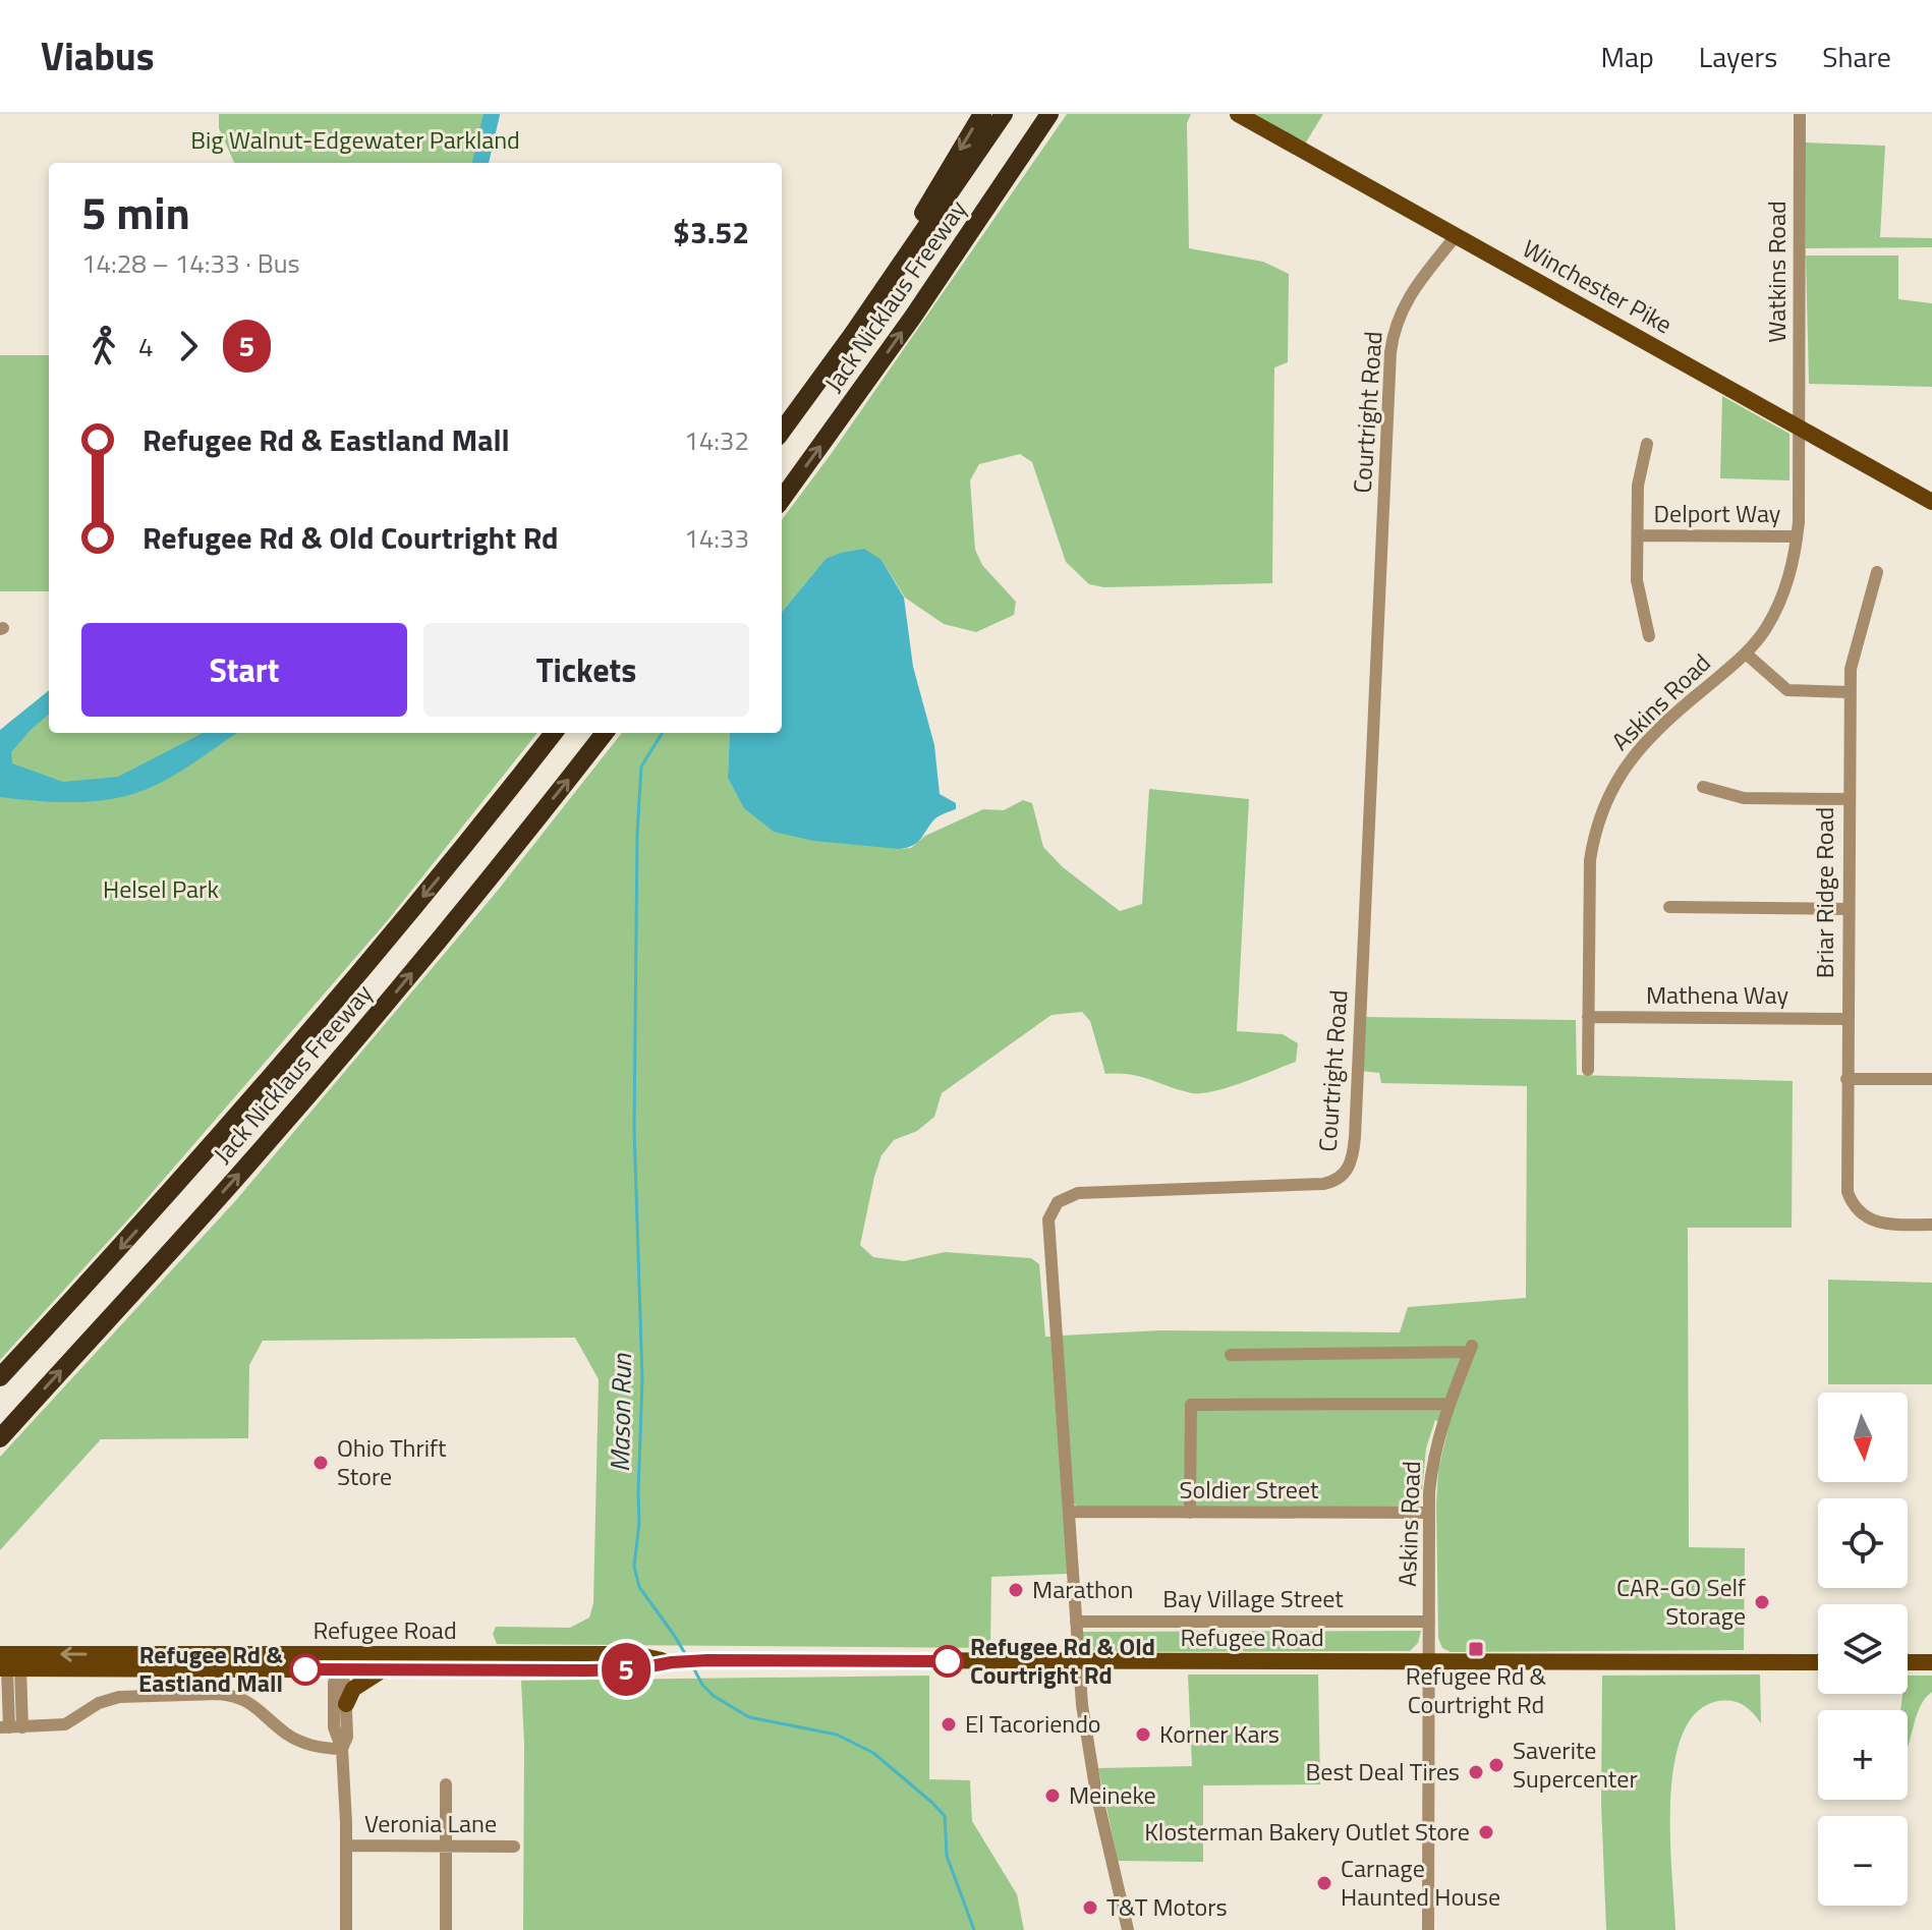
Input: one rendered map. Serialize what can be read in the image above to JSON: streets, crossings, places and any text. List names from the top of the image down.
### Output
{
  "streets": {
    "highway": ["Jack Nicklaus Freeway"],
    "main road": ["Winchester Pike", "Refugee Road"],
    "street": [
      "Watkins Road",
      "Courtright Road",
      "Delport Way",
      "Askins Road",
      "Briar Ridge Road",
      "Mathena Way",
      "Soldier Street",
      "Bay Village Street",
      "Veronia Lane"
    ]
  },
  "crossings": [
    ["Watkins Road", "Winchester Pike"],
    ["Watkins Road", "Askins Road"],
    ["Winchester Pike", "Courtright Road"],
    ["Winchester Pike", "Askins Road"],
    ["Courtright Road", "Soldier Street"],
    ["Courtright Road", "Bay Village Street"],
    ["Courtright Road", "Refugee Road"],
    ["Delport Way", "Askins Road"],
    ["Askins Road", "Mathena Way"],
    ["Askins Road", "Soldier Street"],
    ["Askins Road", "Bay Village Street"],
    ["Askins Road", "Refugee Road"],
    ["Briar Ridge Road", "Mathena Way"]
  ],
  "water": ["Mason Run"],
  "parks": ["Big Walnut-Edgewater Parkland", "Helsel Park"],
  "places": {
    "other": [
      "Ohio Thrift Store",
      "Marathon",
      "CAR-GO Self Storage",
      "Refugee Rd & Old Courtright Rd",
      "Refugee Rd & Eastland Mall",
      "El Tacoriendo",
      "Korner Kars",
      "Saverite Supercenter",
      "Best Deal Tires",
      "Meineke",
      "Klosterman Bakery Outlet Store",
      "Carnage Haunted House",
      "T&T Motors"
    ],
    "transit": ["Refugee Rd & Courtright Rd"]
  },
  "lines": ["bus line 5"],
  "north": "bottom",
  "page": {
    "header": "Viabus",
    "nav": ["Map", "Layers", "Share"],
    "on_map": "5",
    "heading": ["5 min", "14:28 – 14:33 · Bus", "$3.52"],
    "legs": ["4", "5"],
    "list": [
      {
        "name": "Refugee Rd & Eastland Mall",
        "value": "14:32"
      },
      {
        "name": "Refugee Rd & Old Courtright Rd",
        "value": "14:33"
      }
    ],
    "buttons": ["Start", "Tickets"],
    "map_buttons": ["+", "−"]
  }
}
